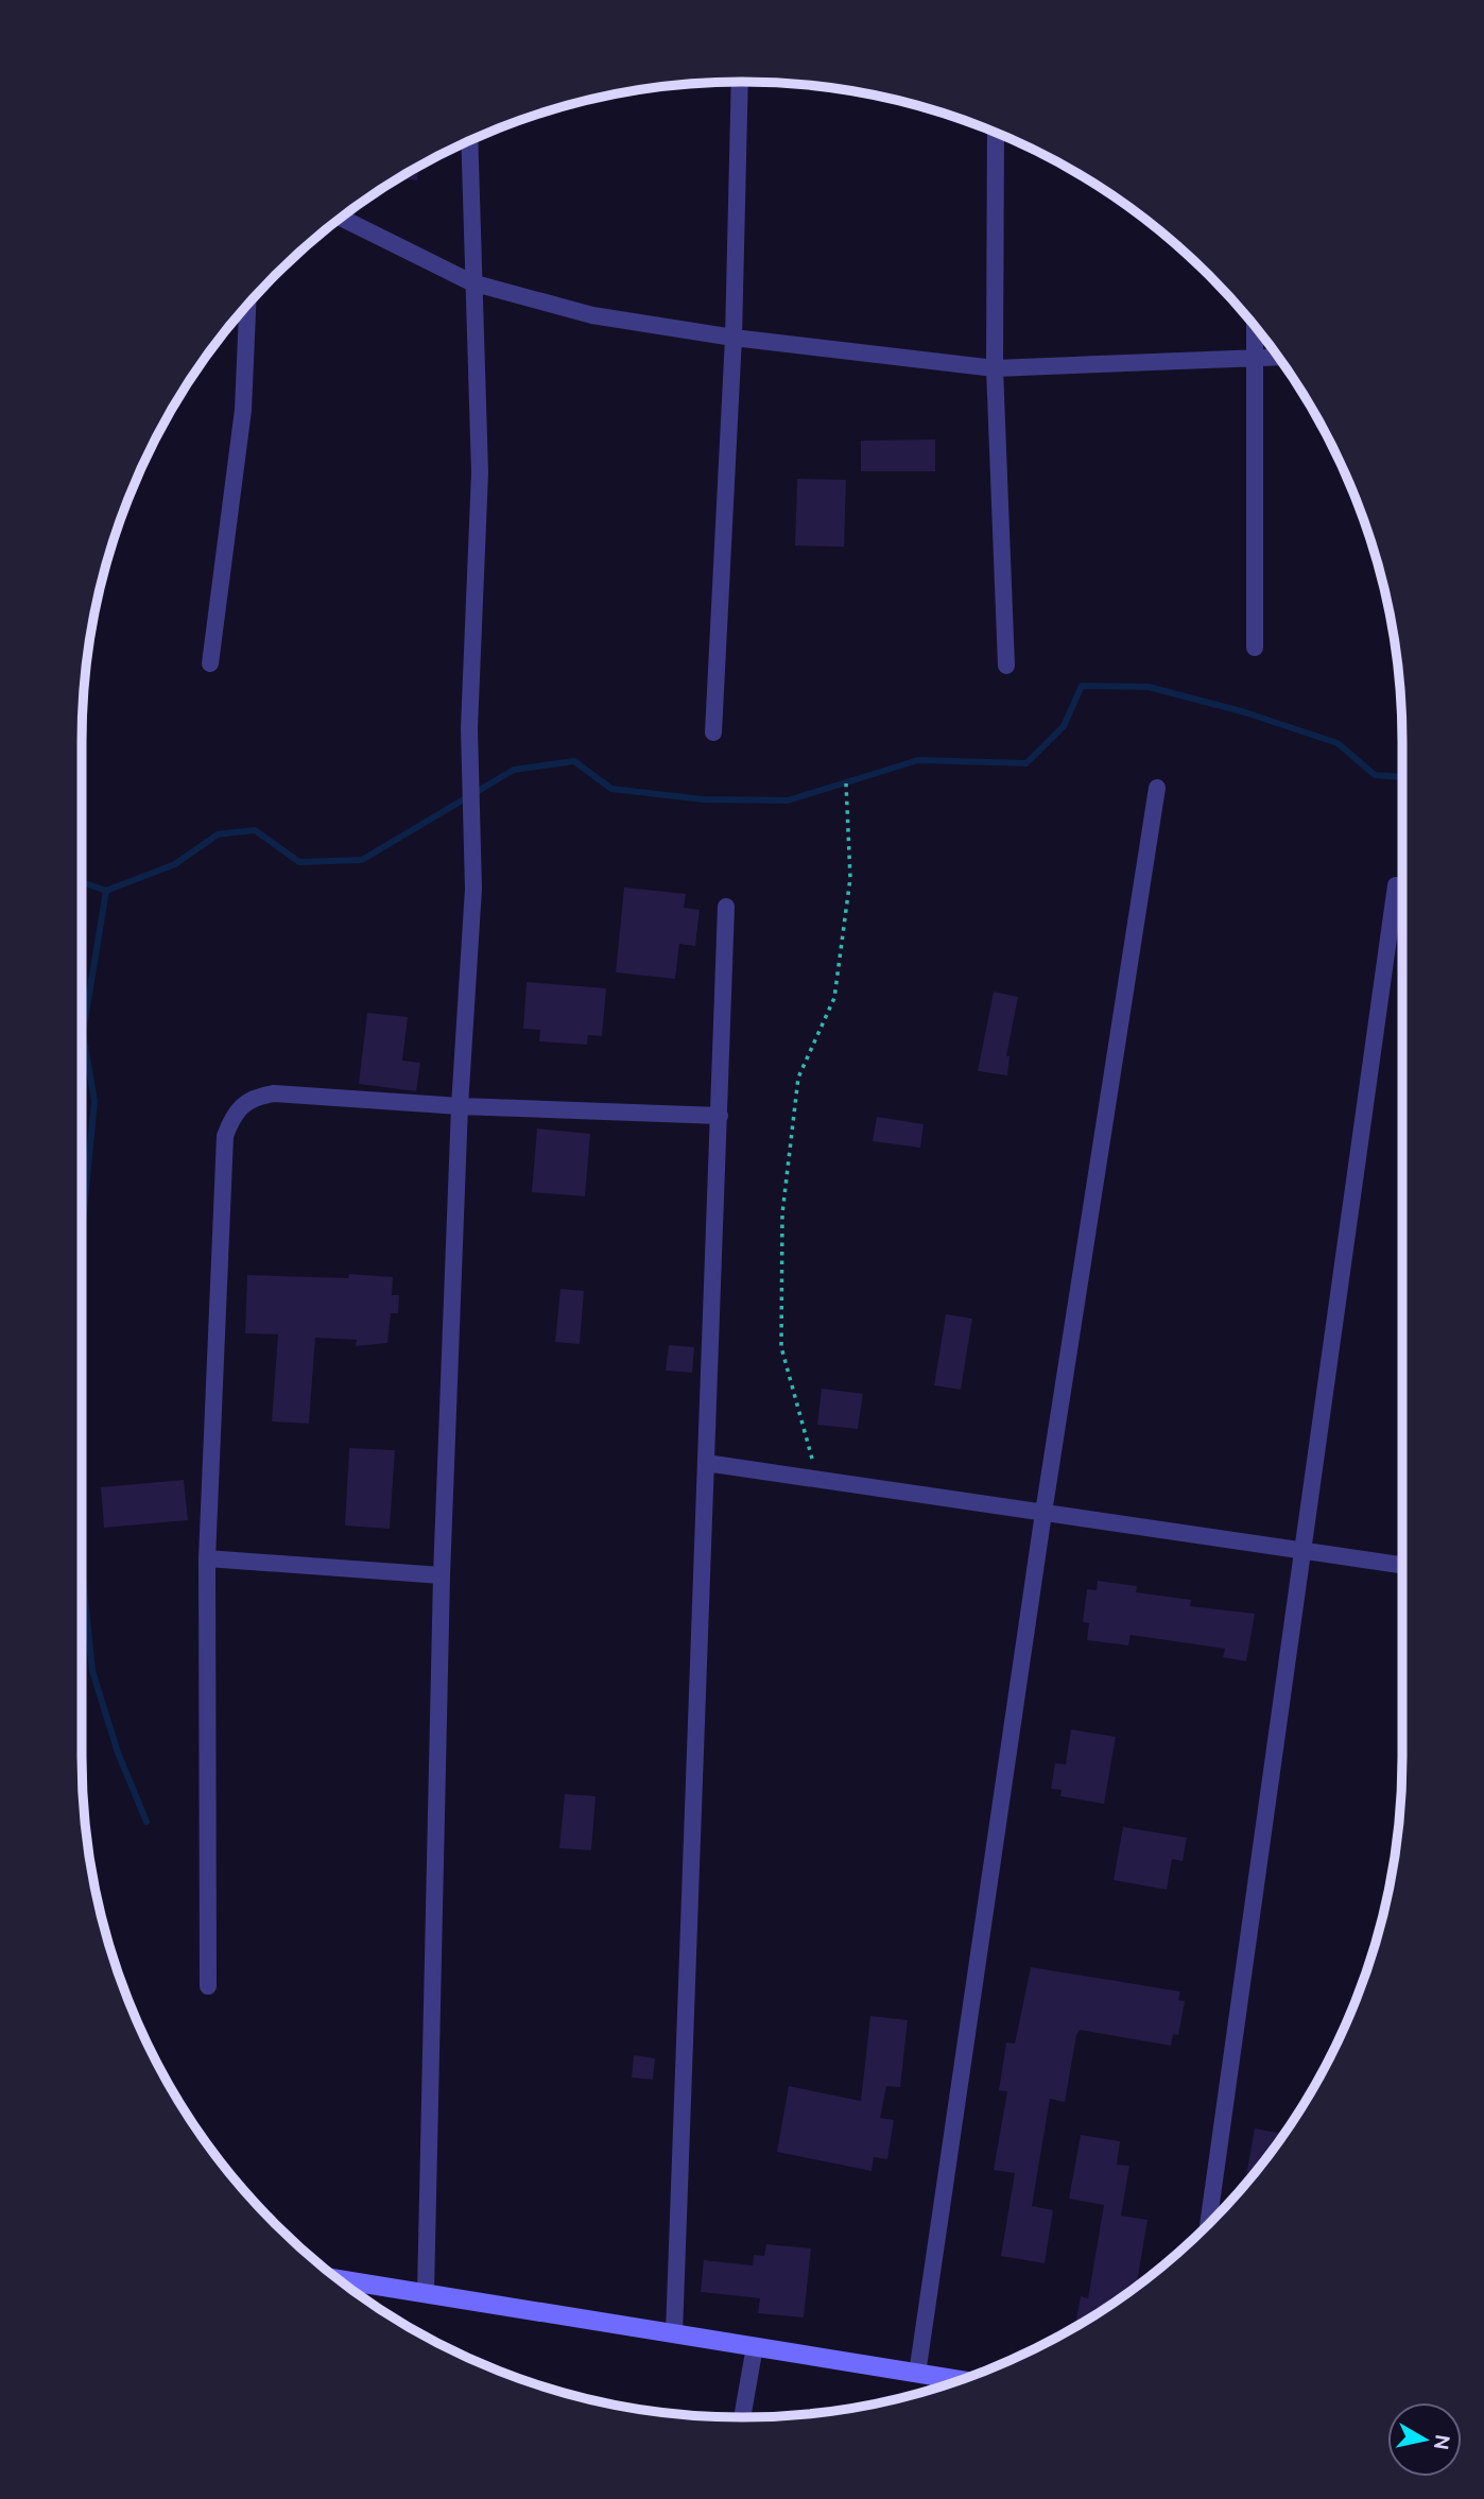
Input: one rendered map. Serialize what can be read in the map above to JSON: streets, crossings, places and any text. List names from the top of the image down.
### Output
{
  "north": "right"
}
